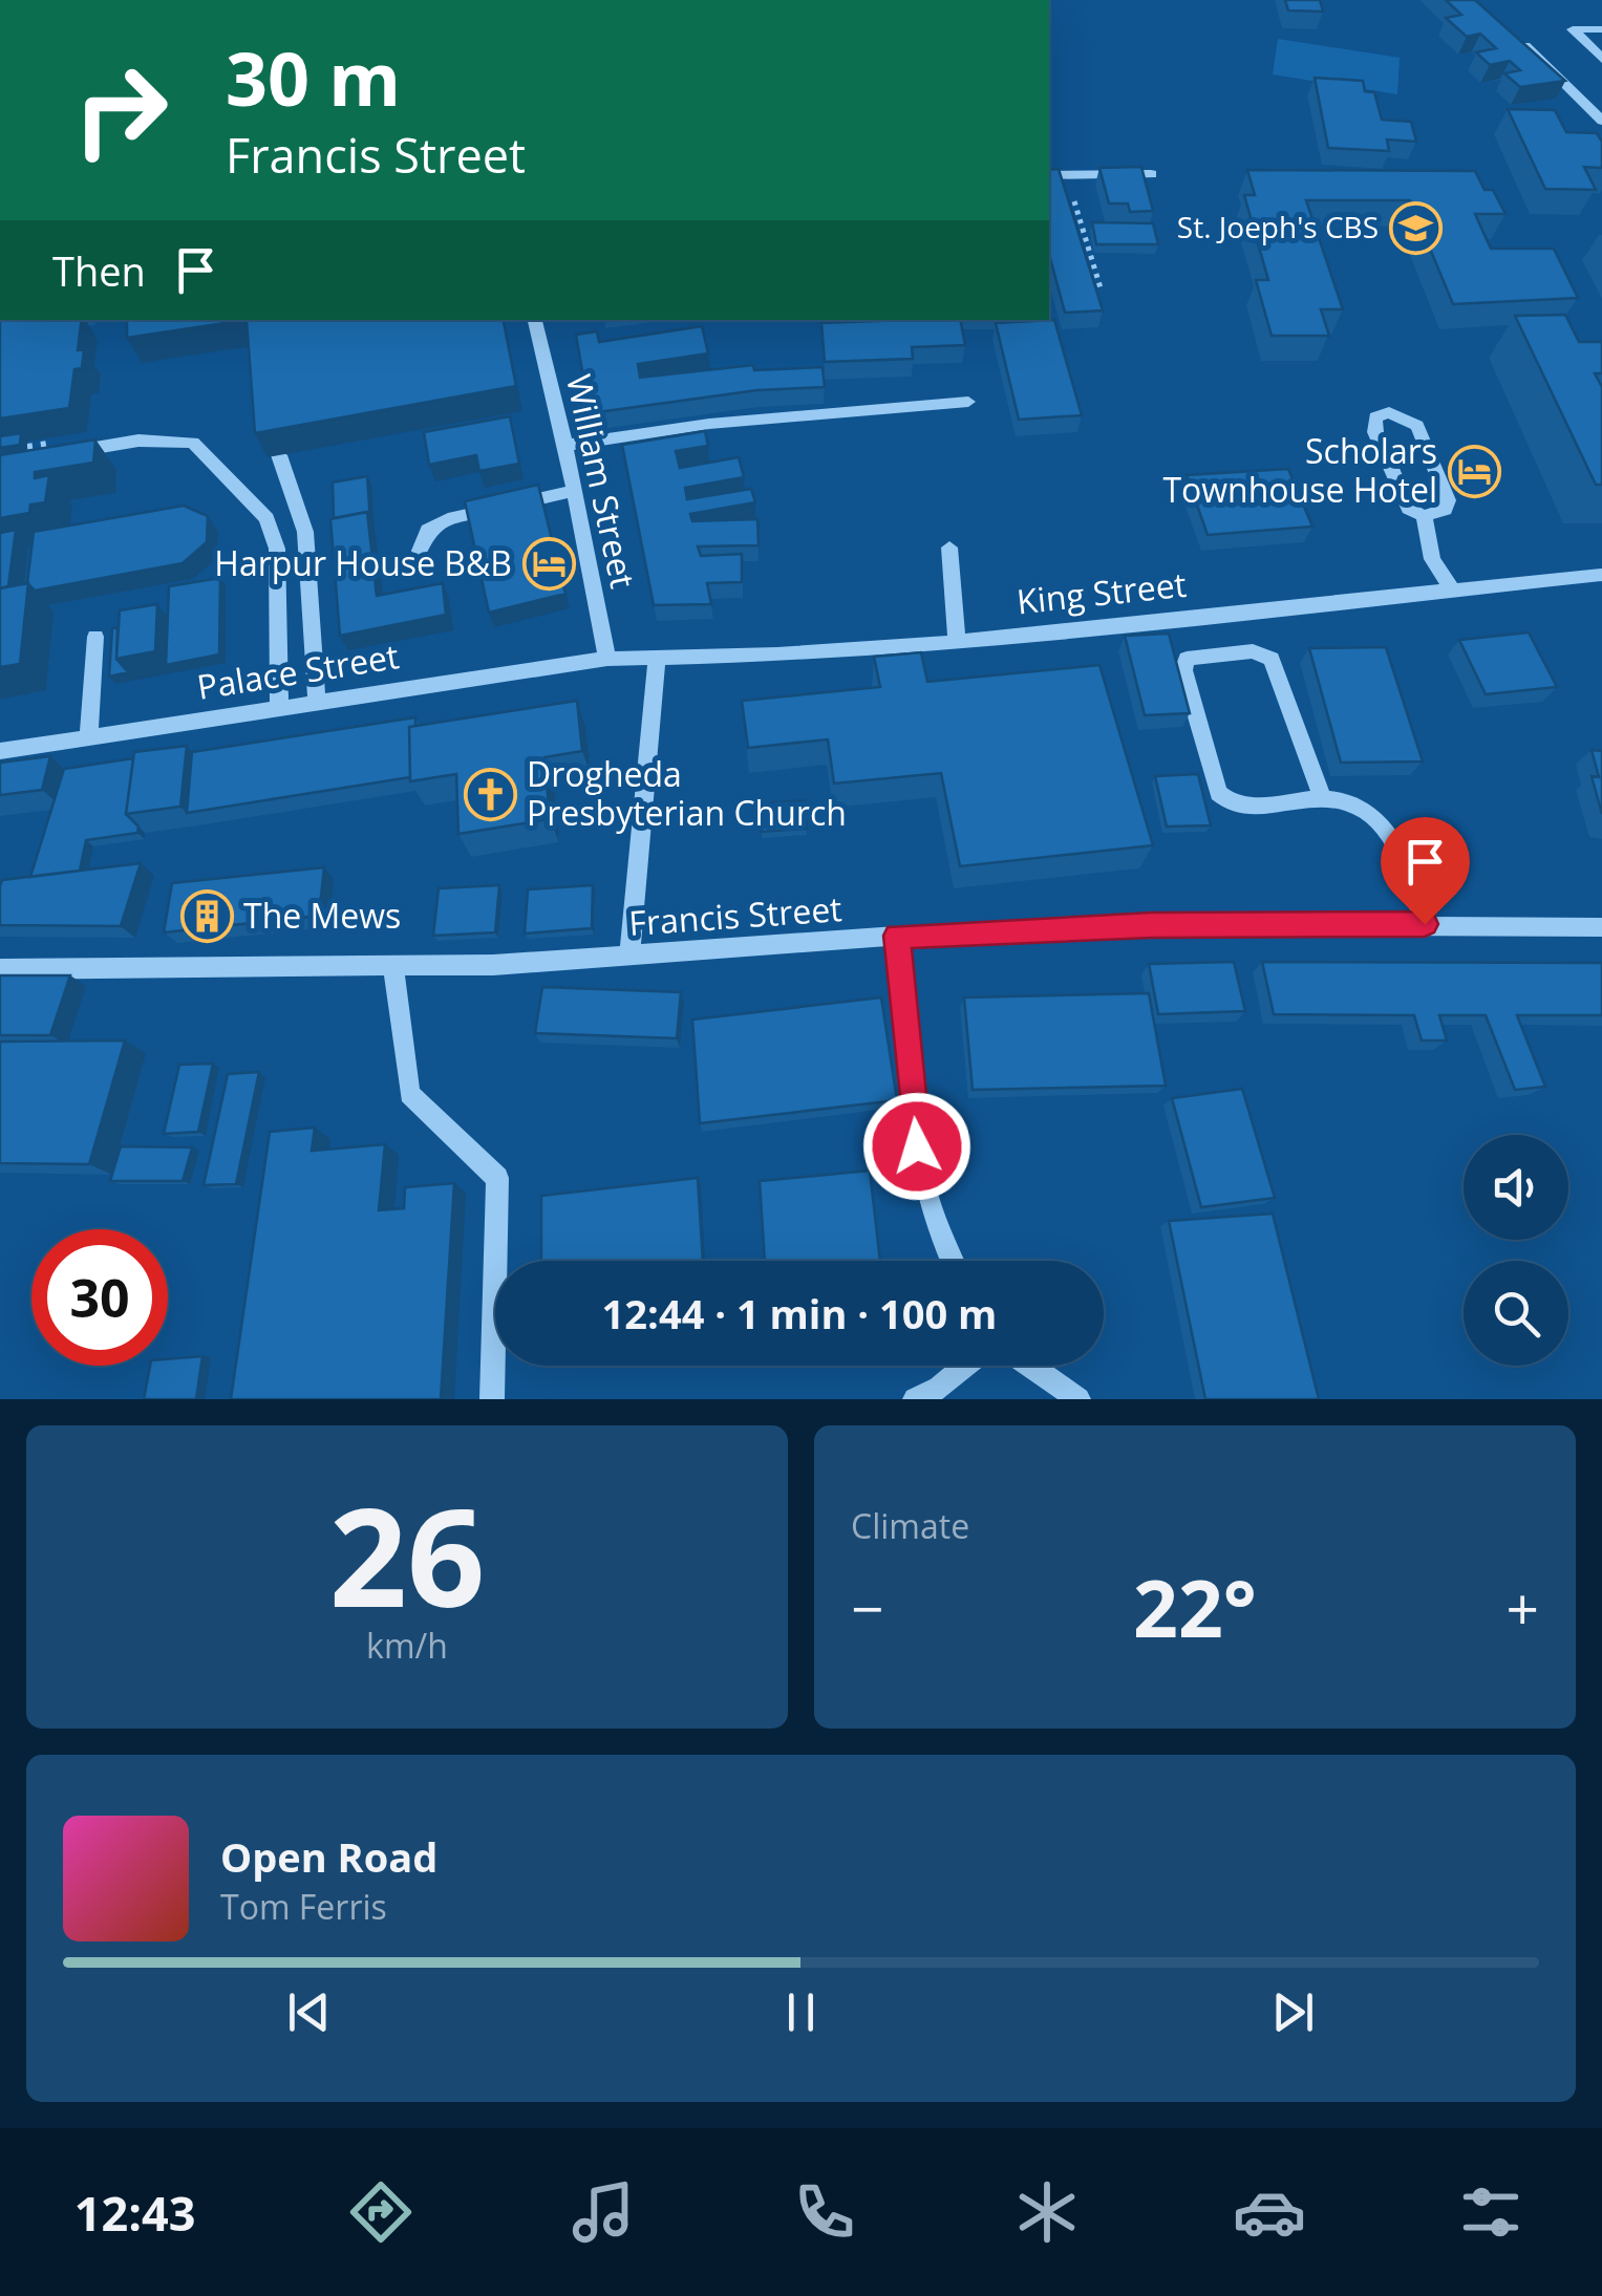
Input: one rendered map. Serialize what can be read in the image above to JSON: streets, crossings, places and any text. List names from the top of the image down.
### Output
{
  "streets": {
    "street": [
      "William Street",
      "King Street",
      "Palace Street",
      "Francis Street"
    ]
  },
  "crossings": [
    ["William Street", "King Street"],
    ["William Street", "Palace Street"],
    ["King Street", "Palace Street"]
  ],
  "places": {
    "school or university": ["St. Joeph's CBS"],
    "hotel": ["Scholars Townhouse Hotel", "Harpur House B&B"],
    "church": ["Drogheda Presbyterian Church"],
    "building": ["The Mews"]
  },
  "page": {
    "turn": ["30 m", "Francis Street"],
    "then": "Then",
    "limit": "30",
    "trip": "12:44 · 1 min · 100 m",
    "tile": [
      ["26", "km/h"],
      "Climate"
    ],
    "heat": ["−", "22°", "+"],
    "song": ["Open Road", "Tom Ferris"],
    "tabs": "12:43"
  }
}
